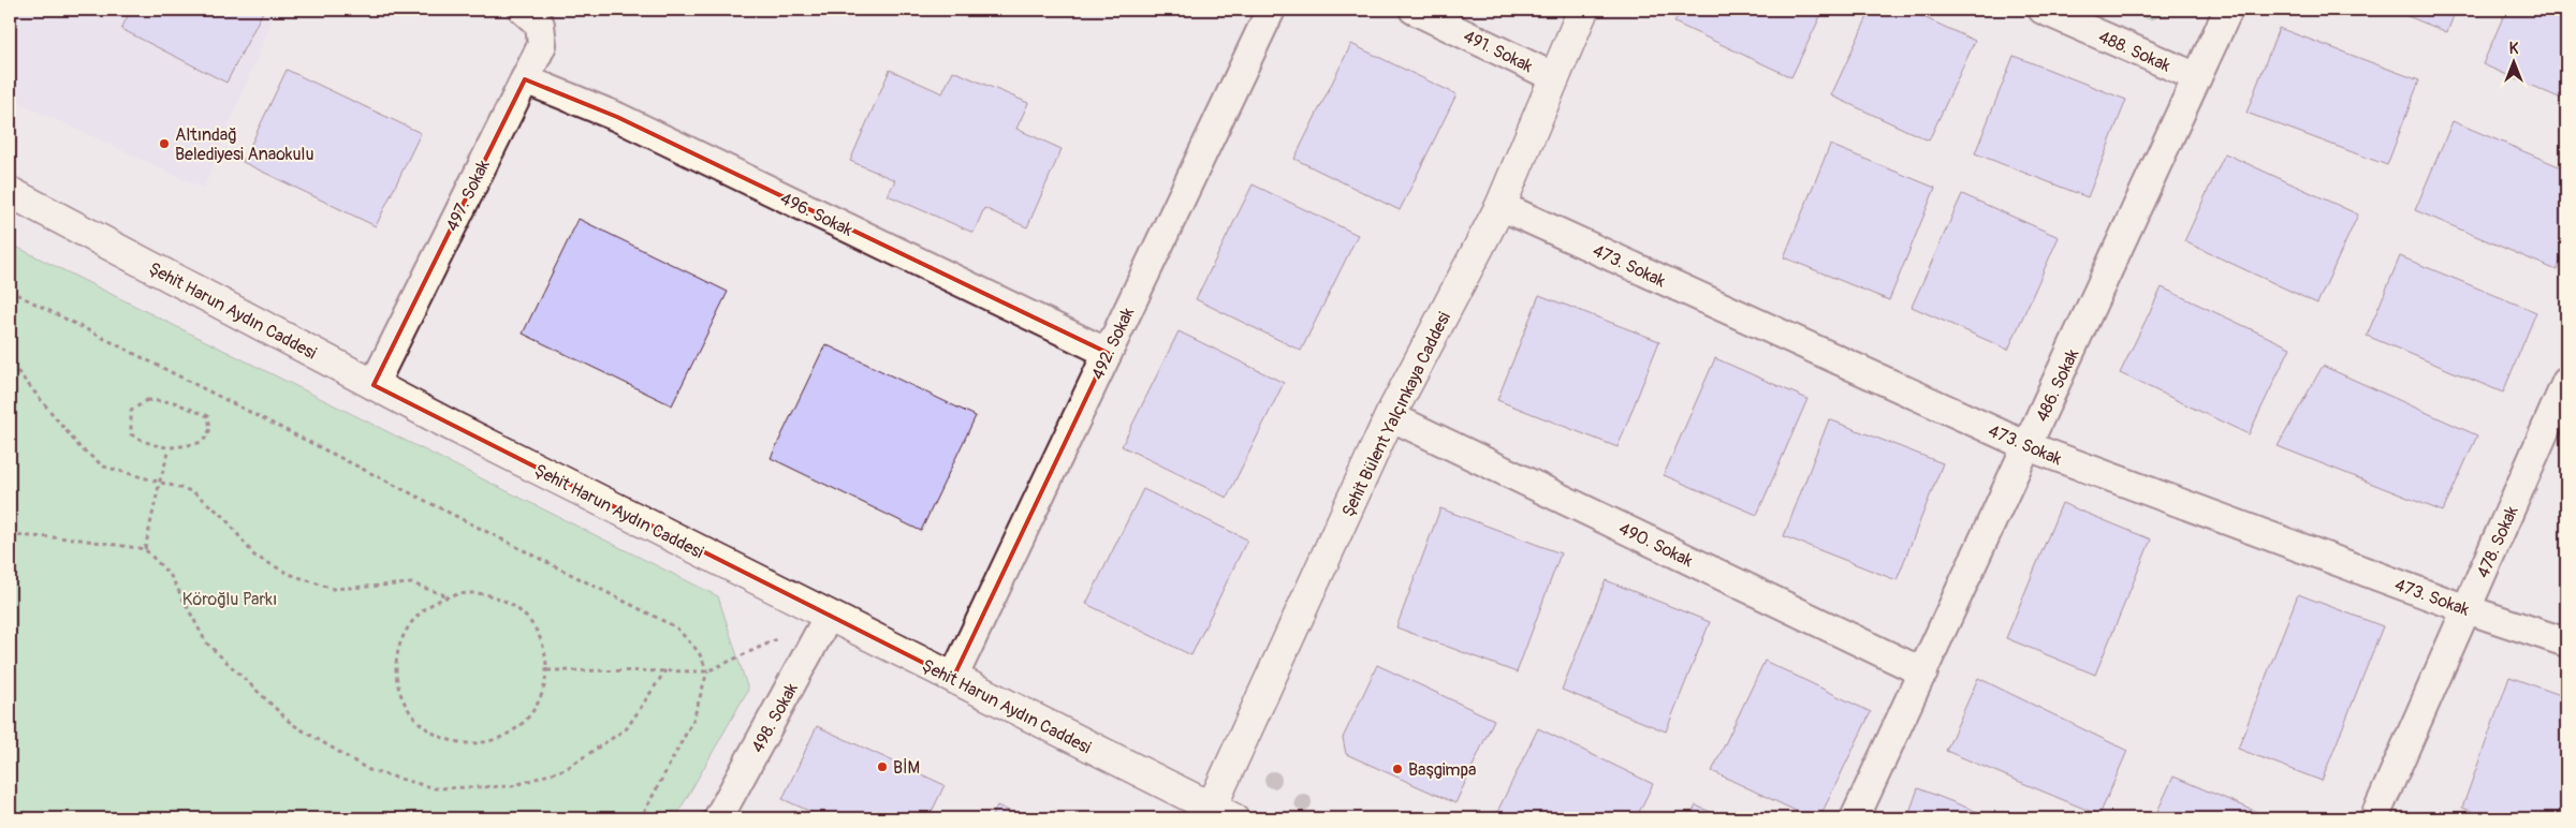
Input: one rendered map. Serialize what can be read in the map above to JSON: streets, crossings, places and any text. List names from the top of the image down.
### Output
{
  "streets": {
    "main road": ["Şehit Harun Aydın Caddesi", "Şehit Bülent Yalçınkaya Caddesi"],
    "street": [
      "491. Sokak",
      "488. Sokak",
      "497. Sokak",
      "496. Sokak",
      "473. Sokak",
      "492. Sokak",
      "486. Sokak",
      "478. Sokak",
      "490. Sokak",
      "498. Sokak"
    ]
  },
  "crossings": [
    ["491. Sokak", "Şehit Bülent Yalçınkaya Caddesi"],
    ["488. Sokak", "486. Sokak"],
    ["497. Sokak", "496. Sokak"],
    ["497. Sokak", "Şehit Harun Aydın Caddesi"],
    ["496. Sokak", "492. Sokak"],
    ["473. Sokak", "486. Sokak"],
    ["473. Sokak", "Şehit Bülent Yalçınkaya Caddesi"],
    ["473. Sokak", "478. Sokak"],
    ["Şehit Harun Aydın Caddesi", "492. Sokak"],
    ["Şehit Harun Aydın Caddesi", "Şehit Bülent Yalçınkaya Caddesi"],
    ["Şehit Harun Aydın Caddesi", "498. Sokak"],
    ["486. Sokak", "490. Sokak"],
    ["Şehit Bülent Yalçınkaya Caddesi", "490. Sokak"]
  ],
  "parks": ["Köroğlu Parkı"],
  "places": ["Altındağ Belediyesi Anaokulu", "BİM", "Başgimpa"],
  "north": "top"
}
